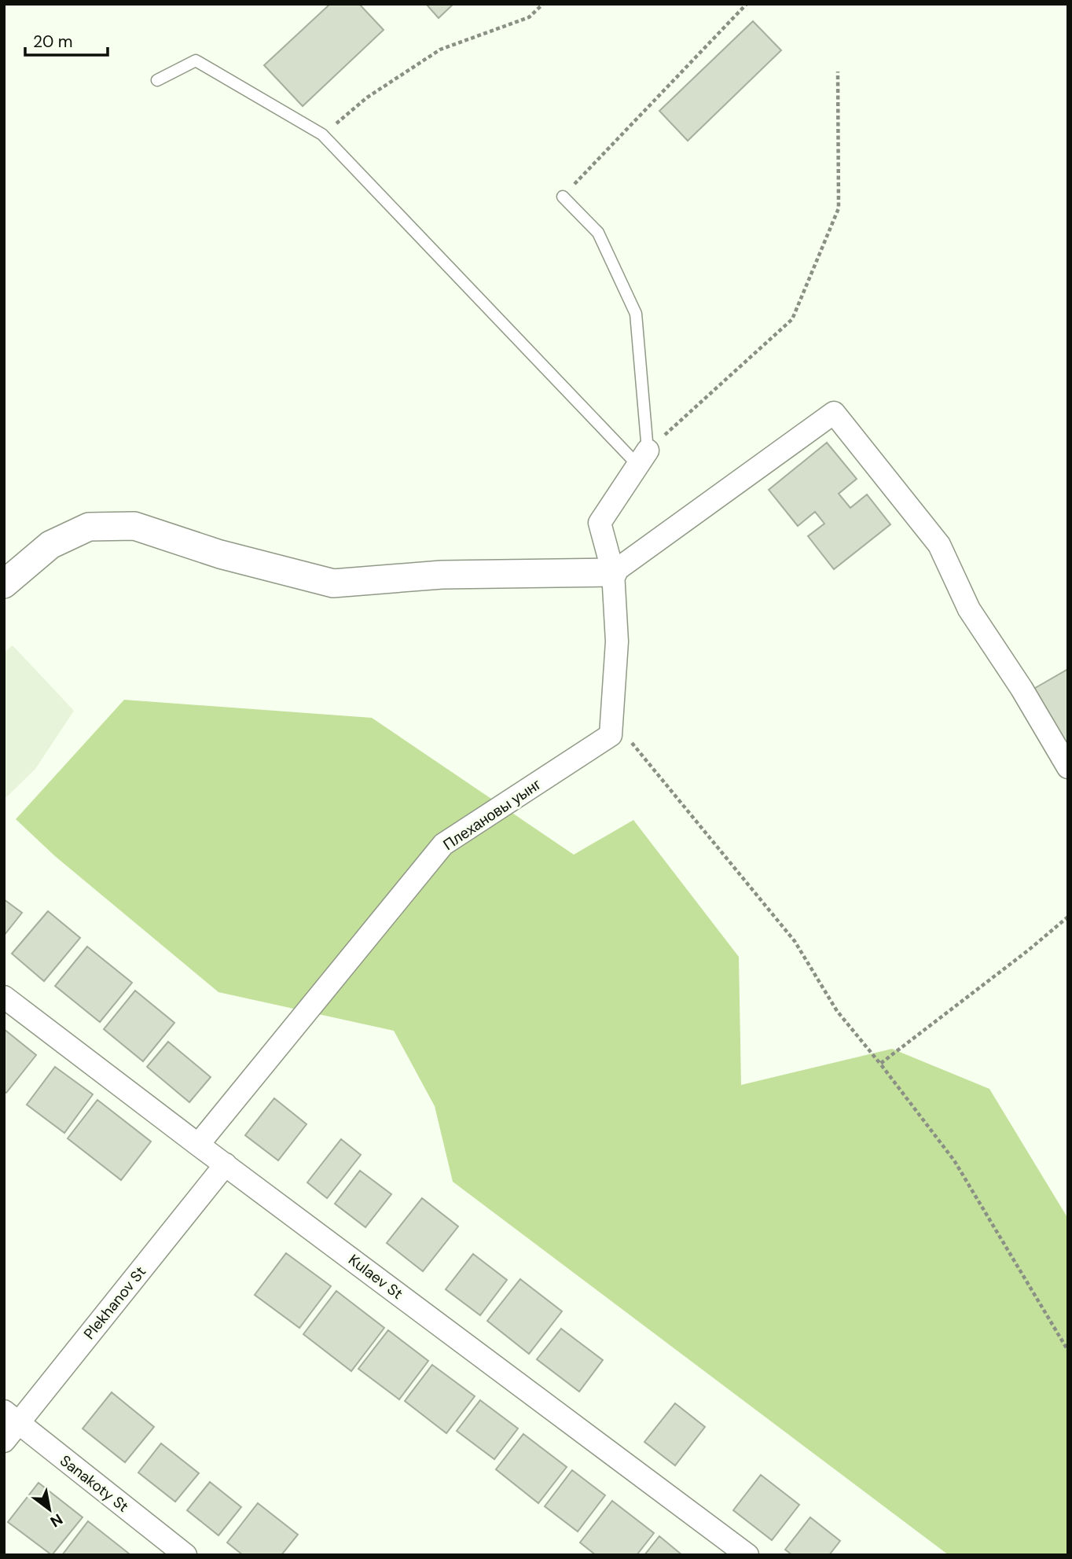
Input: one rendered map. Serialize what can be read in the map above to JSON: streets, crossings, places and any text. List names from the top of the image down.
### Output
{
  "streets": {
    "street": [
      "Плехановы уынг",
      "Kulaev St",
      "Plekhanov St",
      "Sanakoty St"
    ]
  },
  "crossings": [
    ["Плехановы уынг", "Kulaev St"],
    ["Kulaev St", "Plekhanov St"],
    ["Plekhanov St", "Sanakoty St"]
  ],
  "scale_bar": "20 m",
  "north": "bottom right"
}
